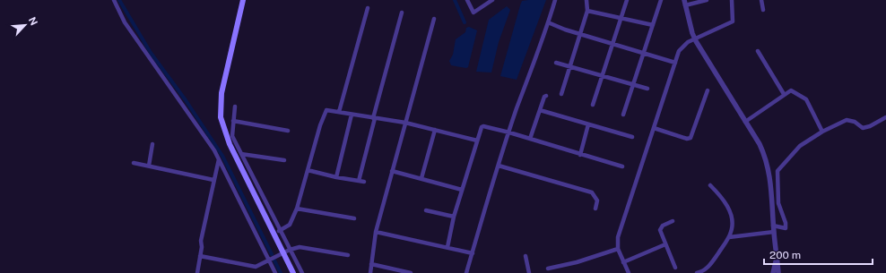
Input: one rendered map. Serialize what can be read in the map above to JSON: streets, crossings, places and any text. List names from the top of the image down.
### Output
{
  "scale_bar": "200 m",
  "north": "top right"
}
